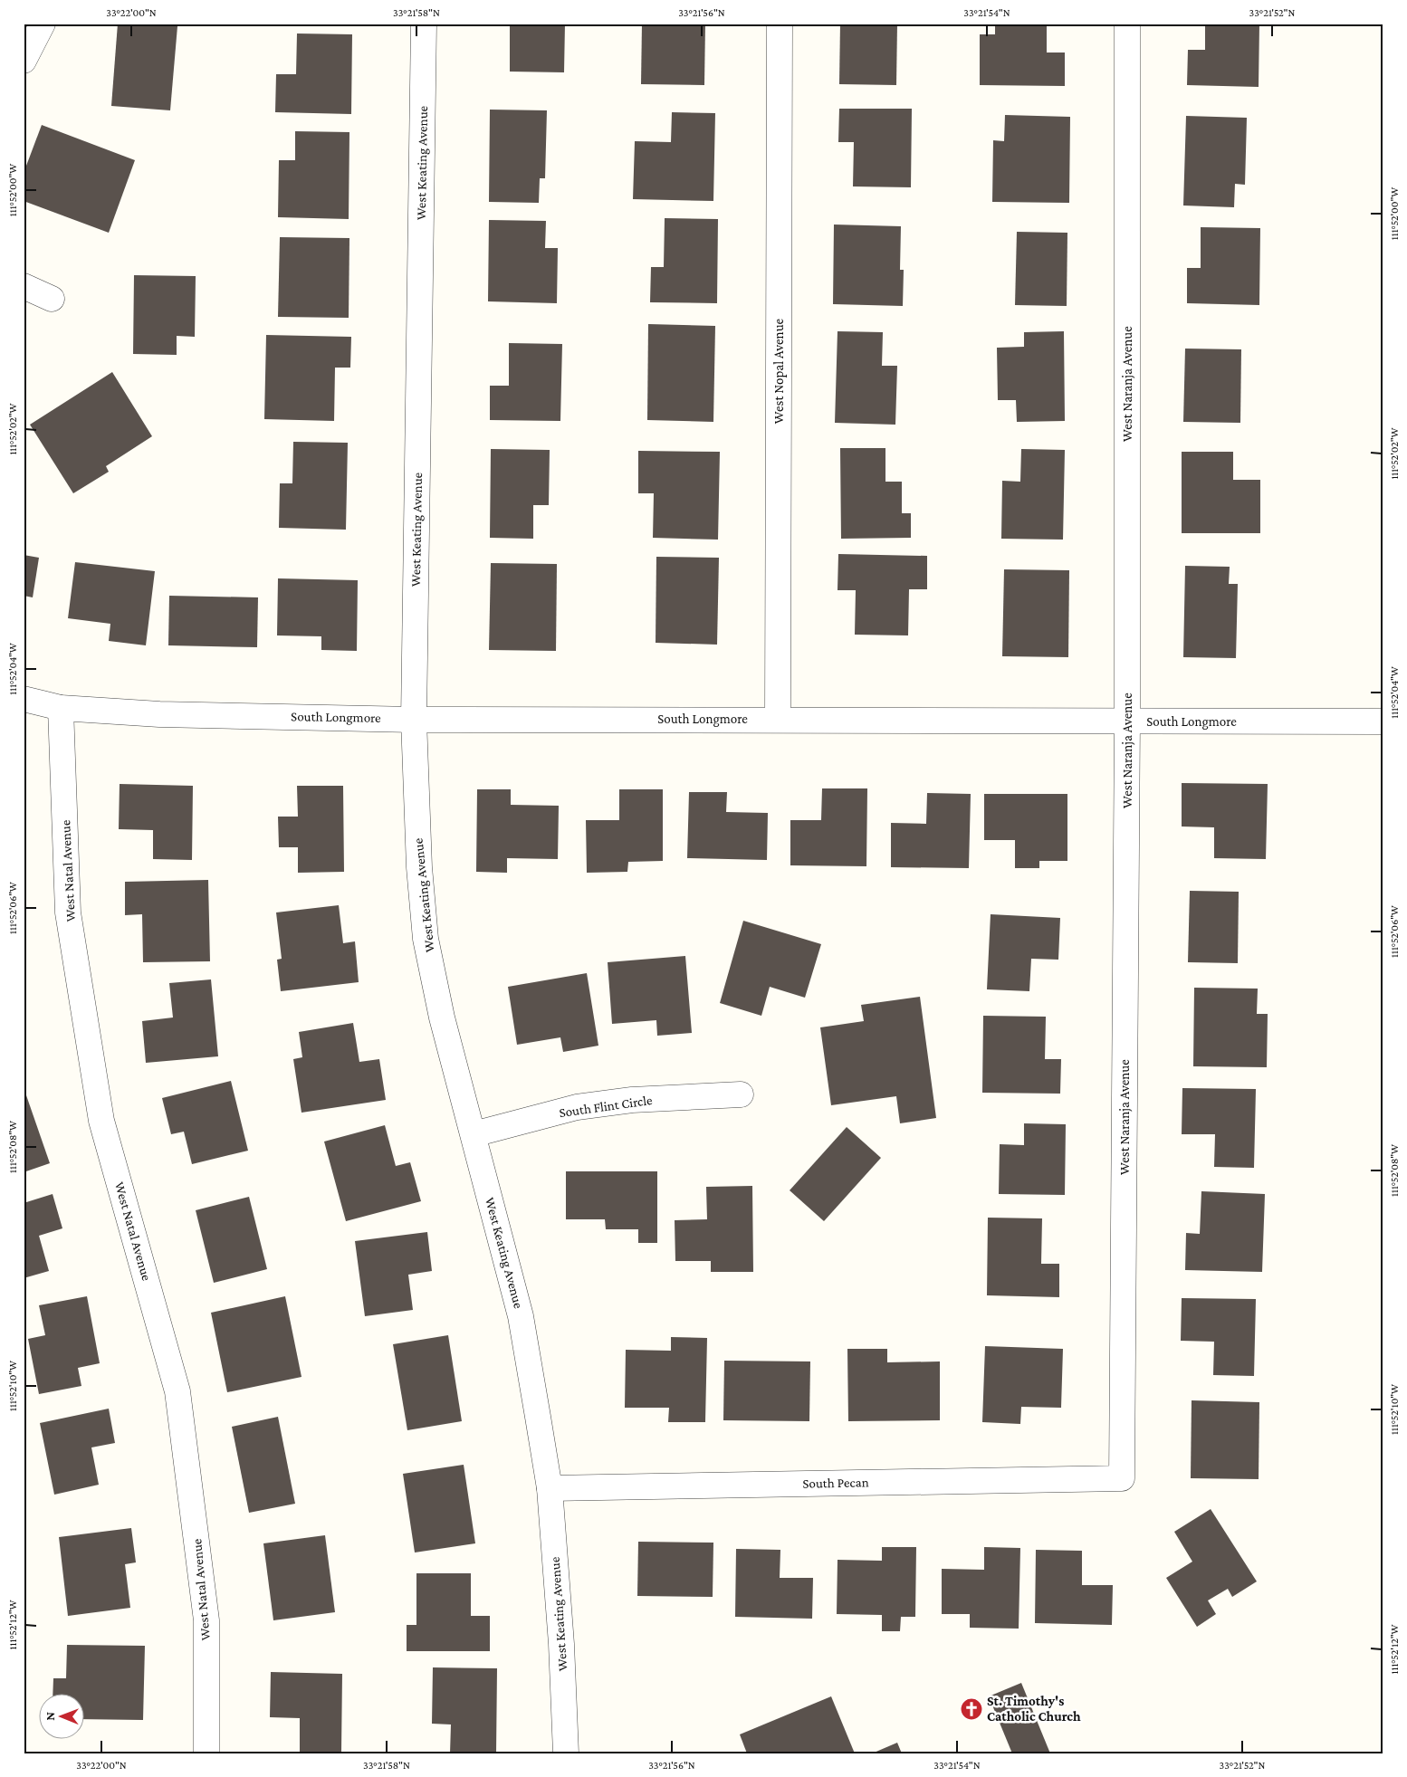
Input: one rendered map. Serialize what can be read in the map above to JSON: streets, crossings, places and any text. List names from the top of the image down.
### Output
{
  "streets": {
    "street": [
      "West Keating Avenue",
      "West Nopal Avenue",
      "West Naranja Avenue",
      "South Longmore",
      "West Natal Avenue",
      "South Flint Circle",
      "South Pecan"
    ]
  },
  "crossings": [
    ["West Keating Avenue", "South Longmore"],
    ["West Keating Avenue", "South Flint Circle"],
    ["West Keating Avenue", "South Pecan"],
    ["West Nopal Avenue", "South Longmore"],
    ["West Naranja Avenue", "South Longmore"],
    ["West Naranja Avenue", "South Pecan"],
    ["South Longmore", "West Natal Avenue"]
  ],
  "places": {
    "church": ["St. Timothy's Catholic Church"]
  },
  "north": "left",
  "coordinates": [
    "33°22'00\"N",
    "33°21'58\"N",
    "33°21'56\"N",
    "33°21'54\"N",
    "33°21'52\"N",
    "111°52'00\"W",
    "111°52'02\"W",
    "111°52'04\"W",
    "111°52'06\"W",
    "111°52'08\"W",
    "111°52'10\"W",
    "111°52'12\"W"
  ]
}
